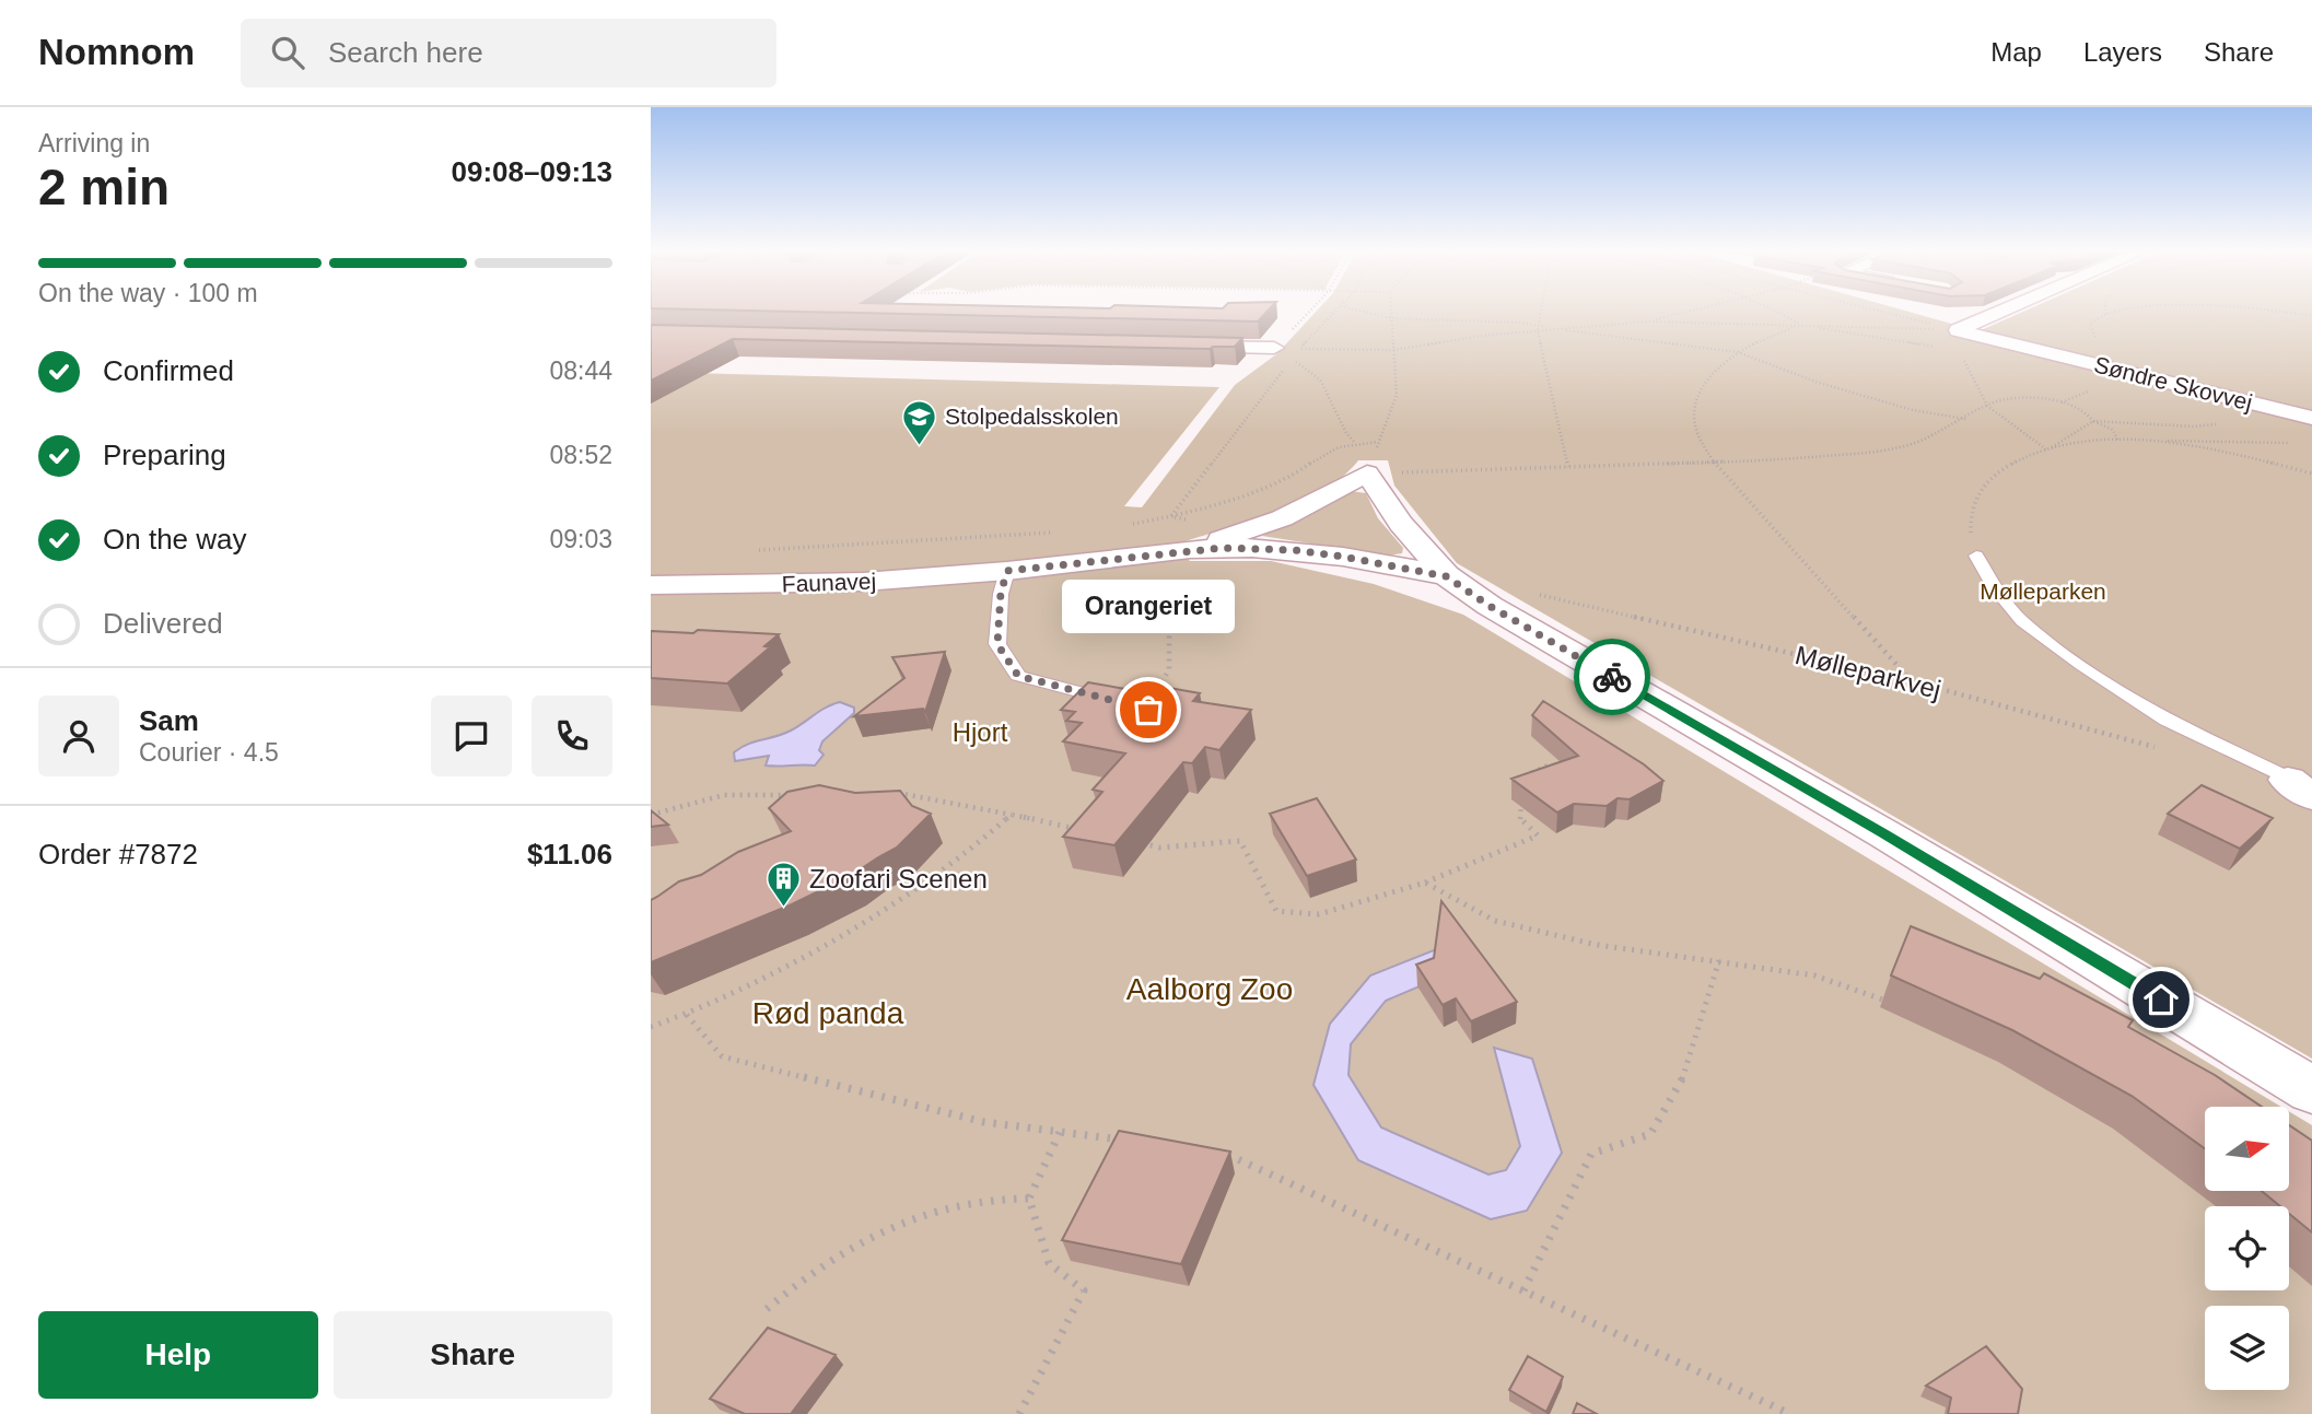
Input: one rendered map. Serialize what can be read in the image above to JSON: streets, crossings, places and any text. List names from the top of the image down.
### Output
{
  "streets": {
    "street": ["Søndre Skovvej", "Faunavej"],
    "path": ["Mølleparkvej"]
  },
  "parks": [
    "Mølleparken",
    "Hjort",
    "Aalborg Zoo",
    "Rød panda"
  ],
  "places": {
    "school or university": ["Stolpedalsskolen"],
    "other": ["Orangeriet"],
    "building": ["Zoofari Scenen"]
  },
  "north": "right",
  "page": {
    "header": "Nomnom",
    "search": "Search here",
    "nav": ["Map", "Layers", "Share"],
    "heading": ["2 min", "Arriving in", "09:08–09:13"],
    "panel": [
      "Sam",
      "Courier · 4.5",
      "Order #7872",
      "$11.06"
    ],
    "bar": "On the way · 100 m",
    "list": [
      ["Confirmed", "08:44"],
      ["Preparing", "08:52"],
      ["On the way", "09:03"],
      "Delivered"
    ],
    "bubble": "Orangeriet",
    "buttons": ["Help", "Share"]
  }
}
